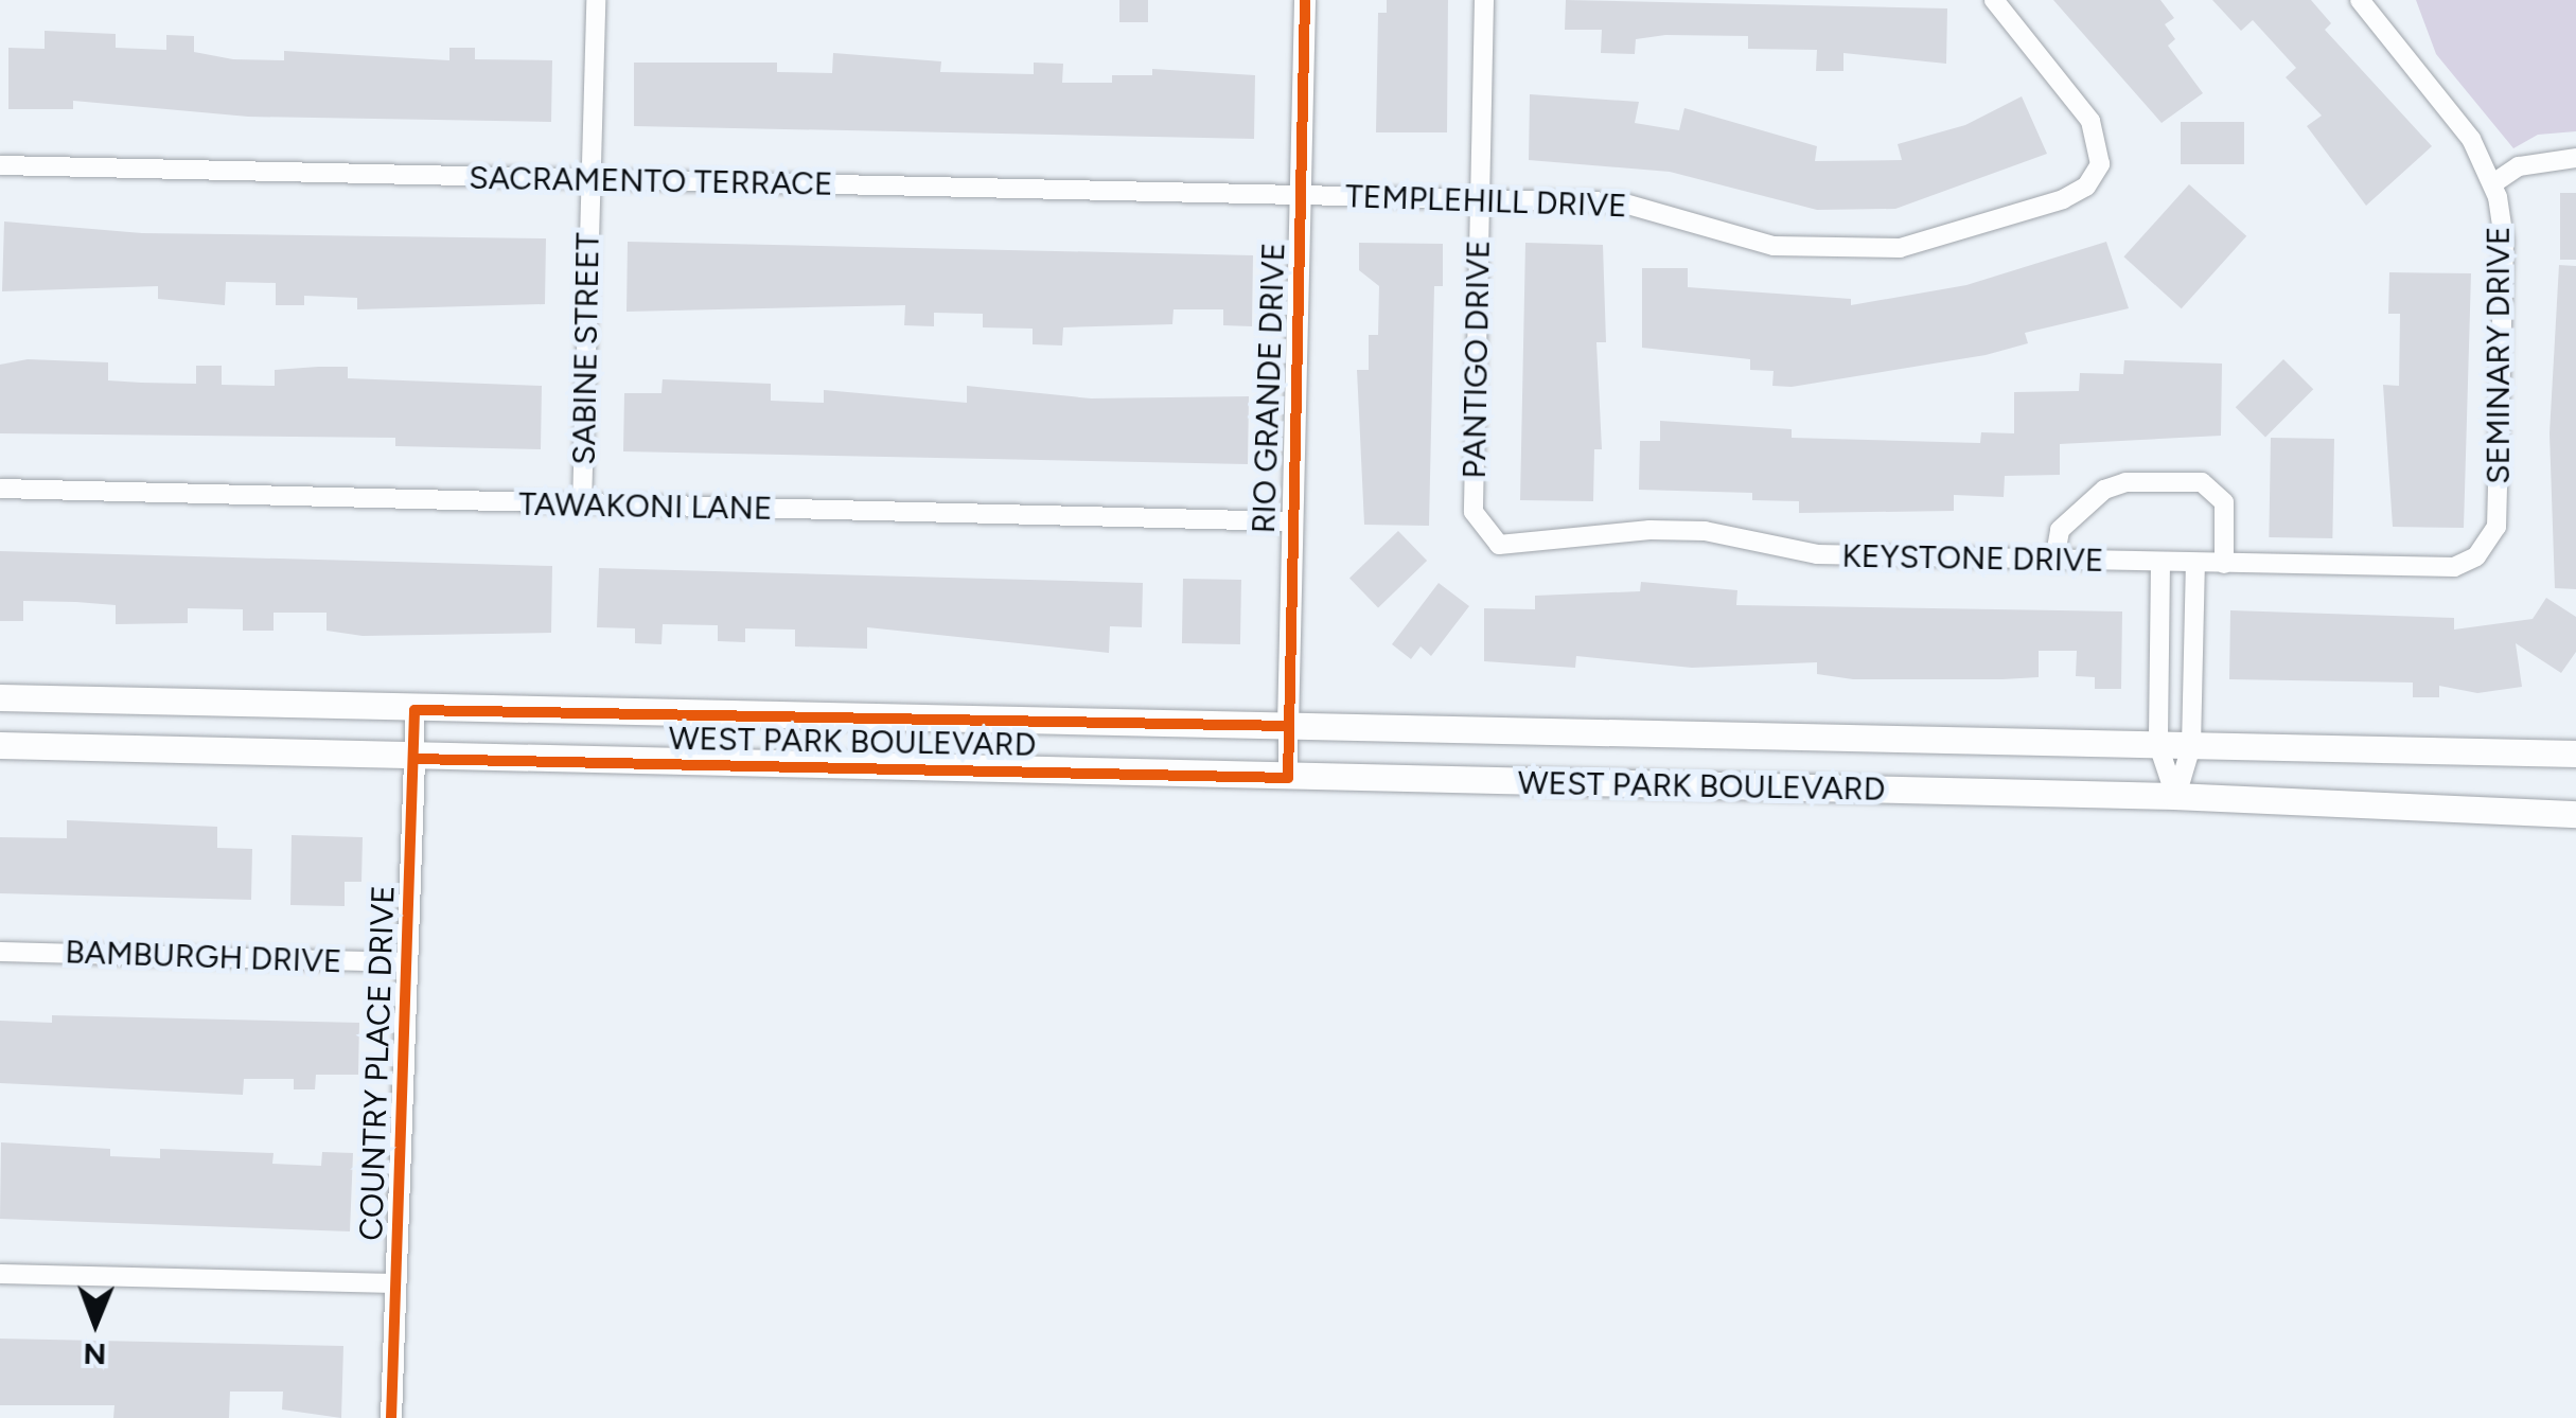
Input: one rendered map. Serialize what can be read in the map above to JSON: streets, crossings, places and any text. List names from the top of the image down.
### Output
{
  "streets": {
    "main road": ["WEST PARK BOULEVARD"],
    "street": [
      "SACRAMENTO TERRACE",
      "TEMPLEHILL DRIVE",
      "SABINE STREET",
      "SEMINARY DRIVE",
      "PANTIGO DRIVE",
      "RIO GRANDE DRIVE",
      "TAWAKONI LANE",
      "KEYSTONE DRIVE",
      "BAMBURGH DRIVE",
      "COUNTRY PLACE DRIVE"
    ]
  },
  "crossings": [
    ["SACRAMENTO TERRACE", "TEMPLEHILL DRIVE"],
    ["SACRAMENTO TERRACE", "SABINE STREET"],
    ["SACRAMENTO TERRACE", "RIO GRANDE DRIVE"],
    ["TEMPLEHILL DRIVE", "PANTIGO DRIVE"],
    ["TEMPLEHILL DRIVE", "RIO GRANDE DRIVE"],
    ["SABINE STREET", "TAWAKONI LANE"],
    ["SEMINARY DRIVE", "KEYSTONE DRIVE"],
    ["PANTIGO DRIVE", "KEYSTONE DRIVE"],
    ["RIO GRANDE DRIVE", "TAWAKONI LANE"],
    ["RIO GRANDE DRIVE", "WEST PARK BOULEVARD"],
    ["WEST PARK BOULEVARD", "COUNTRY PLACE DRIVE"],
    ["BAMBURGH DRIVE", "COUNTRY PLACE DRIVE"]
  ],
  "north": "bottom"
}
